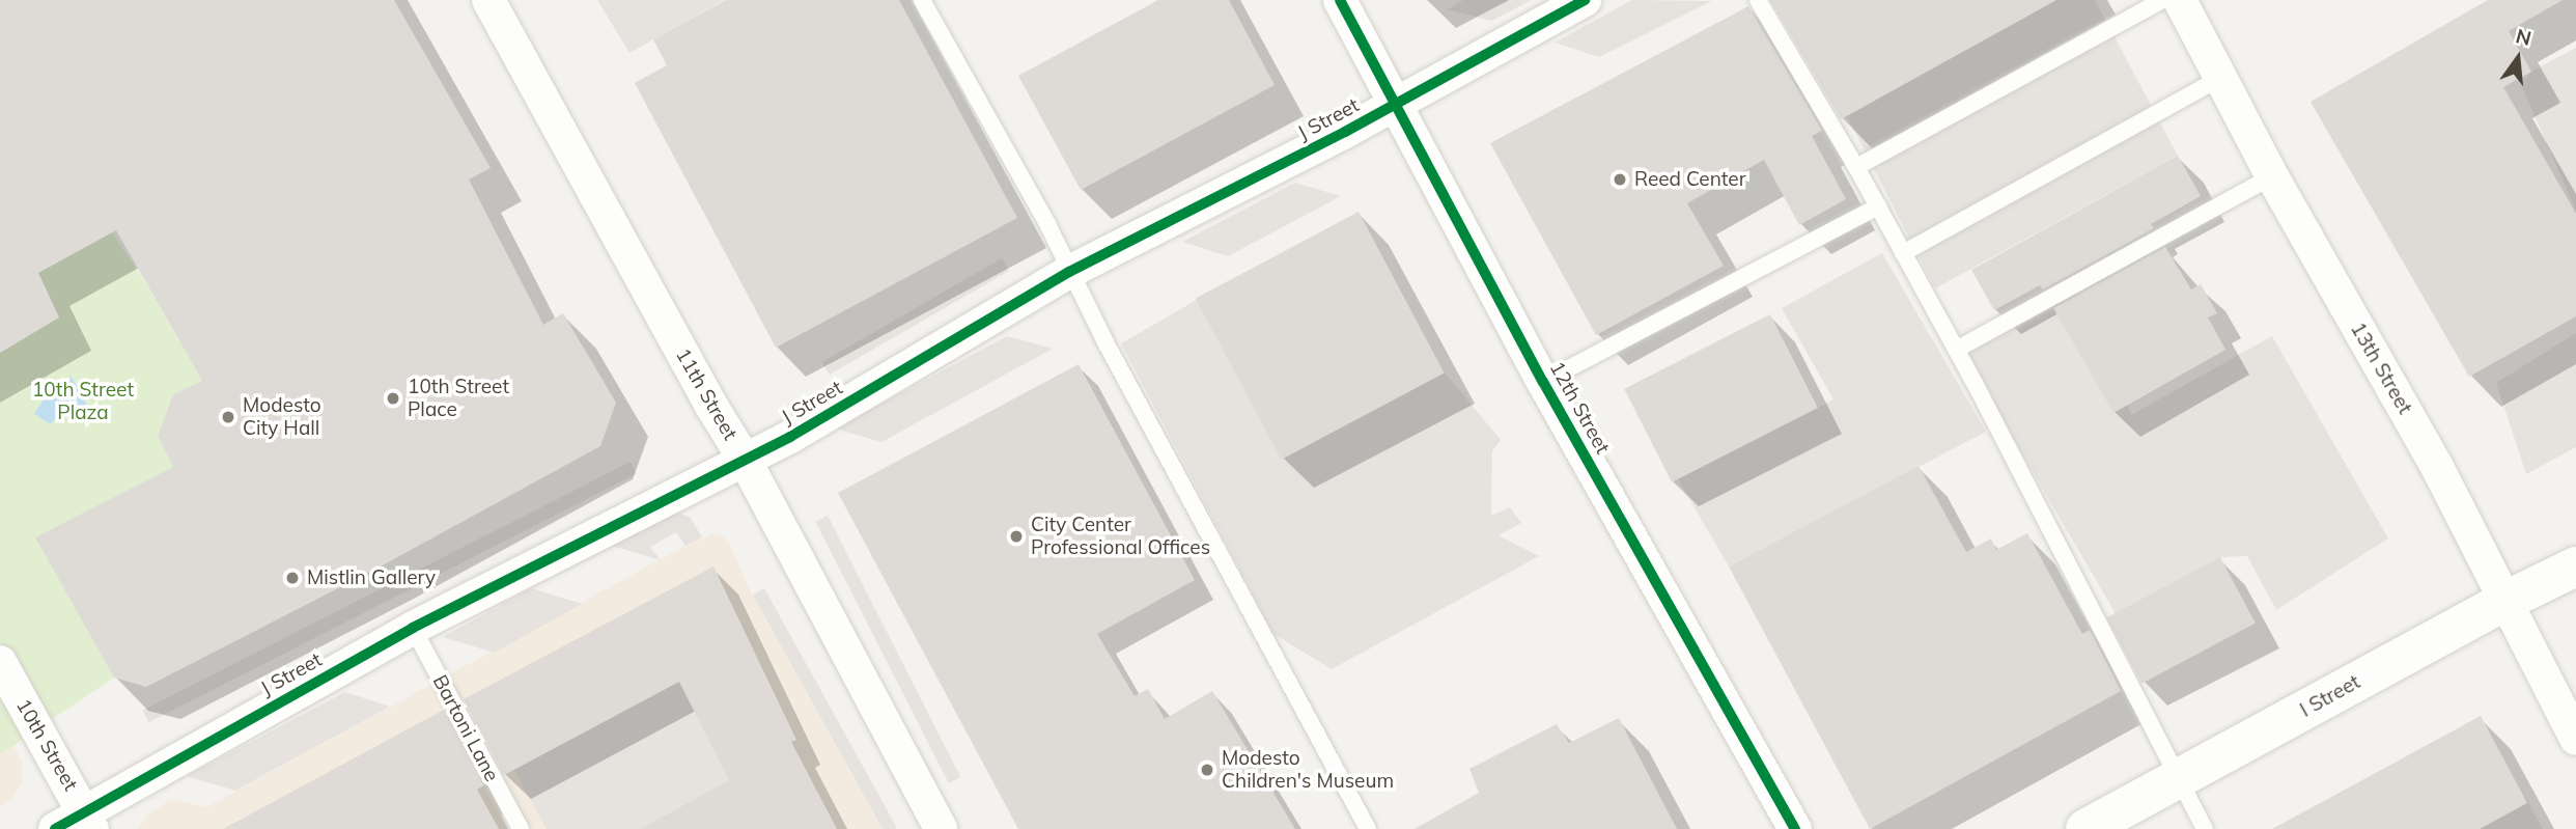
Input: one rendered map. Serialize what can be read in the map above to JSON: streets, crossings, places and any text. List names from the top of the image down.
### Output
{
  "streets": {
    "street": [
      "J Street",
      "13th Street",
      "11th Street",
      "12th Street",
      "I Street",
      "10th Street"
    ],
    "lane": ["Bartoni Lane"]
  },
  "crossings": [
    ["J Street", "11th Street"],
    ["J Street", "12th Street"],
    ["J Street", "Bartoni Lane"],
    ["J Street", "10th Street"],
    ["13th Street", "I Street"]
  ],
  "parks": ["10th Street Plaza"],
  "places": [
    "Reed Center",
    "10th Street Place",
    "Modesto City Hall",
    "City Center Professional Offices",
    "Mistlin Gallery",
    "Modesto Children's Museum"
  ],
  "north": "top"
}
